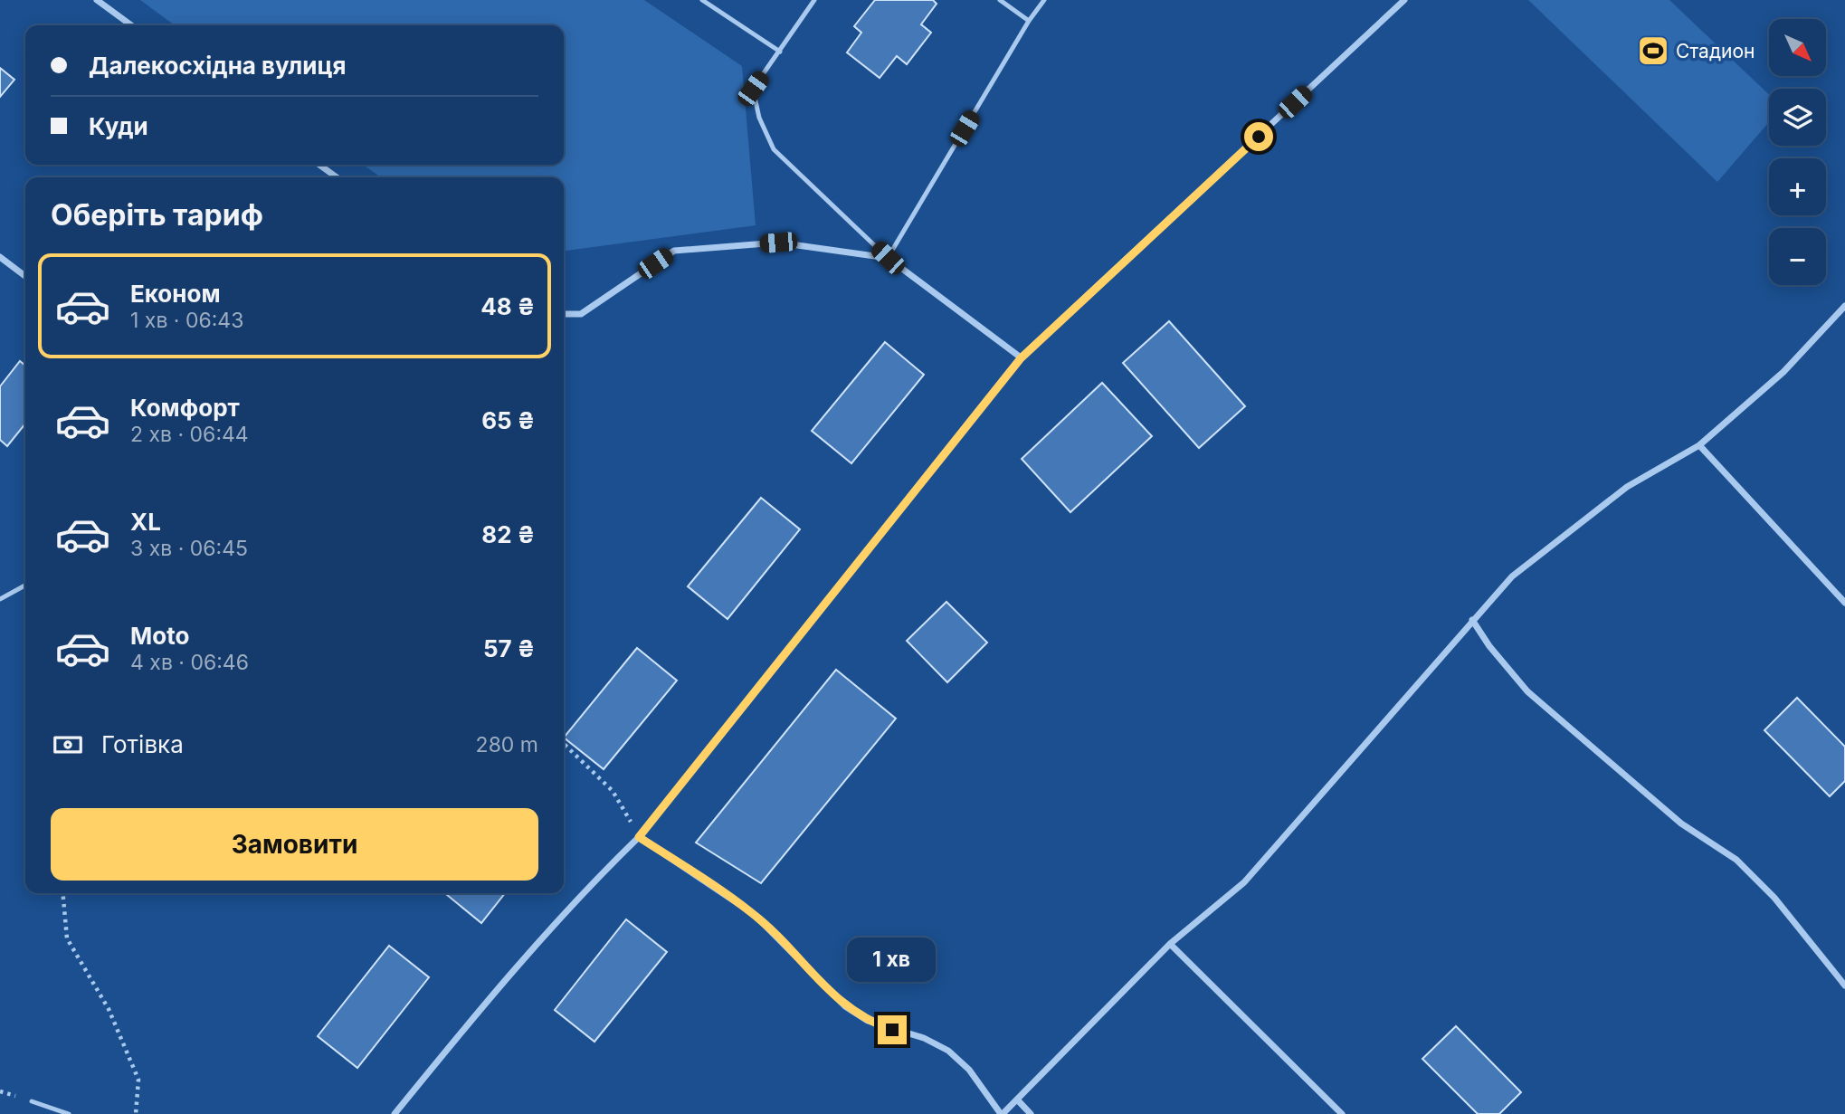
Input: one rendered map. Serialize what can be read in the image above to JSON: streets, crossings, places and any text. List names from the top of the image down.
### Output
{
  "places": {
    "sports": ["Стадион"]
  },
  "north": "bottom right",
  "page": {
    "map_buttons": ["+", "−"],
    "banner": ["Далекосхідна вулиця", "Куди"],
    "heading": "Оберіть тариф",
    "list": [
      {
        "name": "Економ",
        "note": "1 хв · 06:43",
        "value": "48 ₴"
      },
      {
        "name": "Комфорт",
        "note": "2 хв · 06:44",
        "value": "65 ₴"
      },
      {
        "name": "XL",
        "note": "3 хв · 06:45",
        "value": "82 ₴"
      },
      {
        "name": "Moto",
        "note": "4 хв · 06:46",
        "value": "57 ₴"
      }
    ],
    "pay": ["Готівка", "280 m"],
    "buttons": "Замовити",
    "bubble": "1 хв"
  }
}
